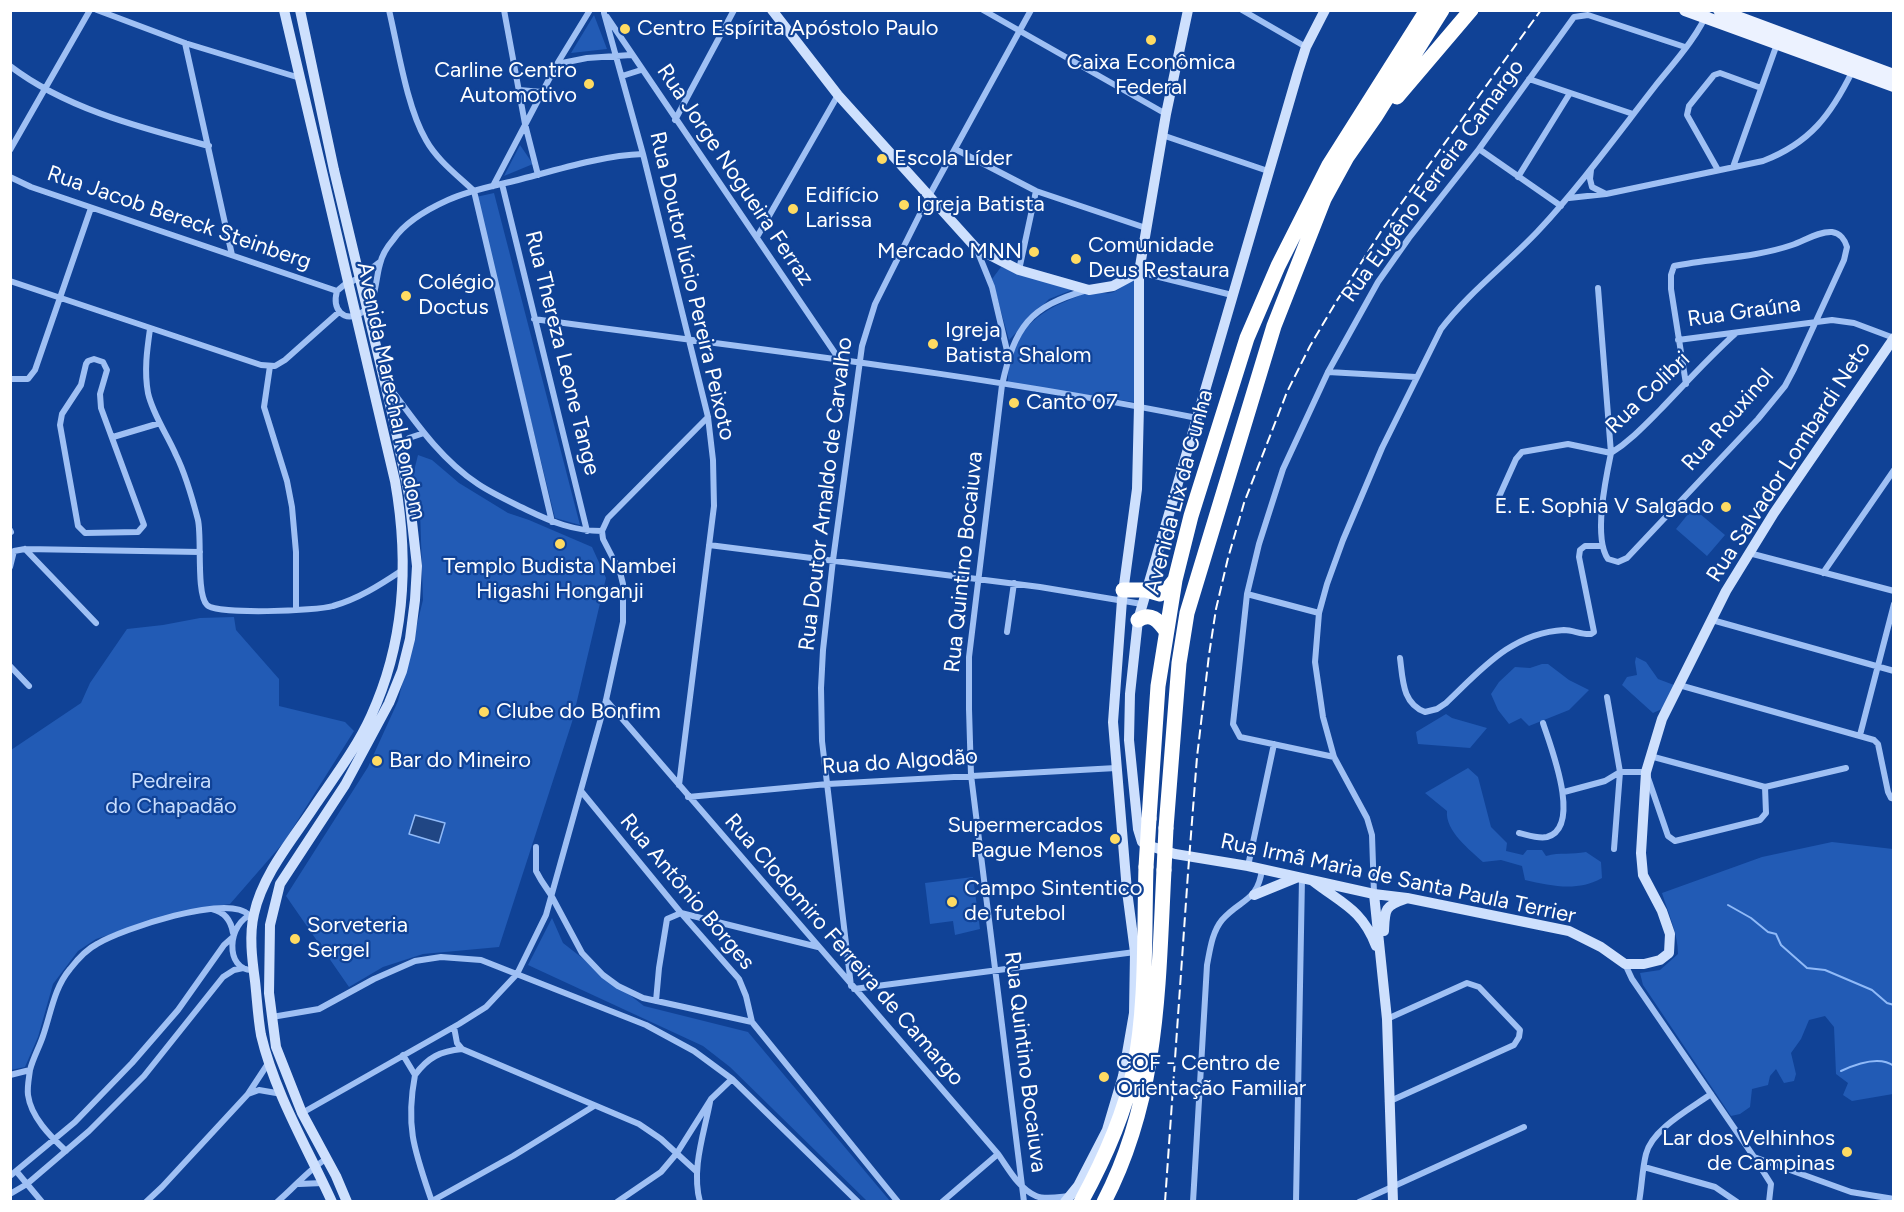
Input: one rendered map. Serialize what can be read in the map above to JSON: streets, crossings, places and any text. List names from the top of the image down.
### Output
{
  "streets": {
    "highway": ["Avenida Lix da Cunha"],
    "main road": ["Avenida Marechal Rondom", "Rua Salvador Lombardi Neto", "Rua Irmã Maria de Santa Paula Terrier"],
    "street": [
      "Rua Jorge Nogueira Ferraz",
      "Rua Eugêno Ferreira Camargo",
      "Rua Jacob Bereck Steinberg",
      "Rua Doutor lúcio Pereira Peixoto",
      "Rua Graúna",
      "Rua Thereza Leone Tange",
      "Rua Colibri",
      "Rua Rouxinol",
      "Rua Doutor Arnaldo de Carvalho",
      "Rua Quintino Bocaiuva",
      "Rua do Algodão",
      "Rua Antônio Borges",
      "Rua Clodomiro Ferreira de Camargo"
    ]
  },
  "crossings": [
    ["Rua Jorge Nogueira Ferraz", "Rua Doutor lúcio Pereira Peixoto"],
    ["Rua Doutor lúcio Pereira Peixoto", "Rua Clodomiro Ferreira de Camargo"],
    ["Rua Graúna", "Rua Colibri"],
    ["Rua Graúna", "Rua Rouxinol"],
    ["Rua Colibri", "Rua Rouxinol"],
    ["Rua Salvador Lombardi Neto", "Rua Irmã Maria de Santa Paula Terrier"],
    ["Rua Doutor Arnaldo de Carvalho", "Rua do Algodão"],
    ["Rua Doutor Arnaldo de Carvalho", "Rua Clodomiro Ferreira de Camargo"],
    ["Rua Quintino Bocaiuva", "Rua do Algodão"],
    ["Rua Quintino Bocaiuva", "Rua Clodomiro Ferreira de Camargo"],
    ["Rua do Algodão", "Rua Clodomiro Ferreira de Camargo"]
  ],
  "parks": ["Pedreira do Chapadão"],
  "places": [
    "Centro Espírita Apóstolo Paulo",
    "Caixa Econômica Federal",
    "Carline Centro Automotivo",
    "Escola Líder",
    "Igreja Batista",
    "Edifício Larissa",
    "Mercado MNN",
    "Comunidade Deus Restaura",
    "Colégio Doctus",
    "Igreja Batista Shalom",
    "Canto 07",
    "E. E. Sophia V Salgado",
    "Templo Budista Nambei Higashi Honganji",
    "Clube do Bonfim",
    "Bar do Mineiro",
    "Supermercados Pague Menos",
    "Campo Sintentico de futebol",
    "Sorveteria Sergel",
    "COF - Centro de Orientação Familiar",
    "Lar dos Velhinhos de Campinas"
  ]
}
